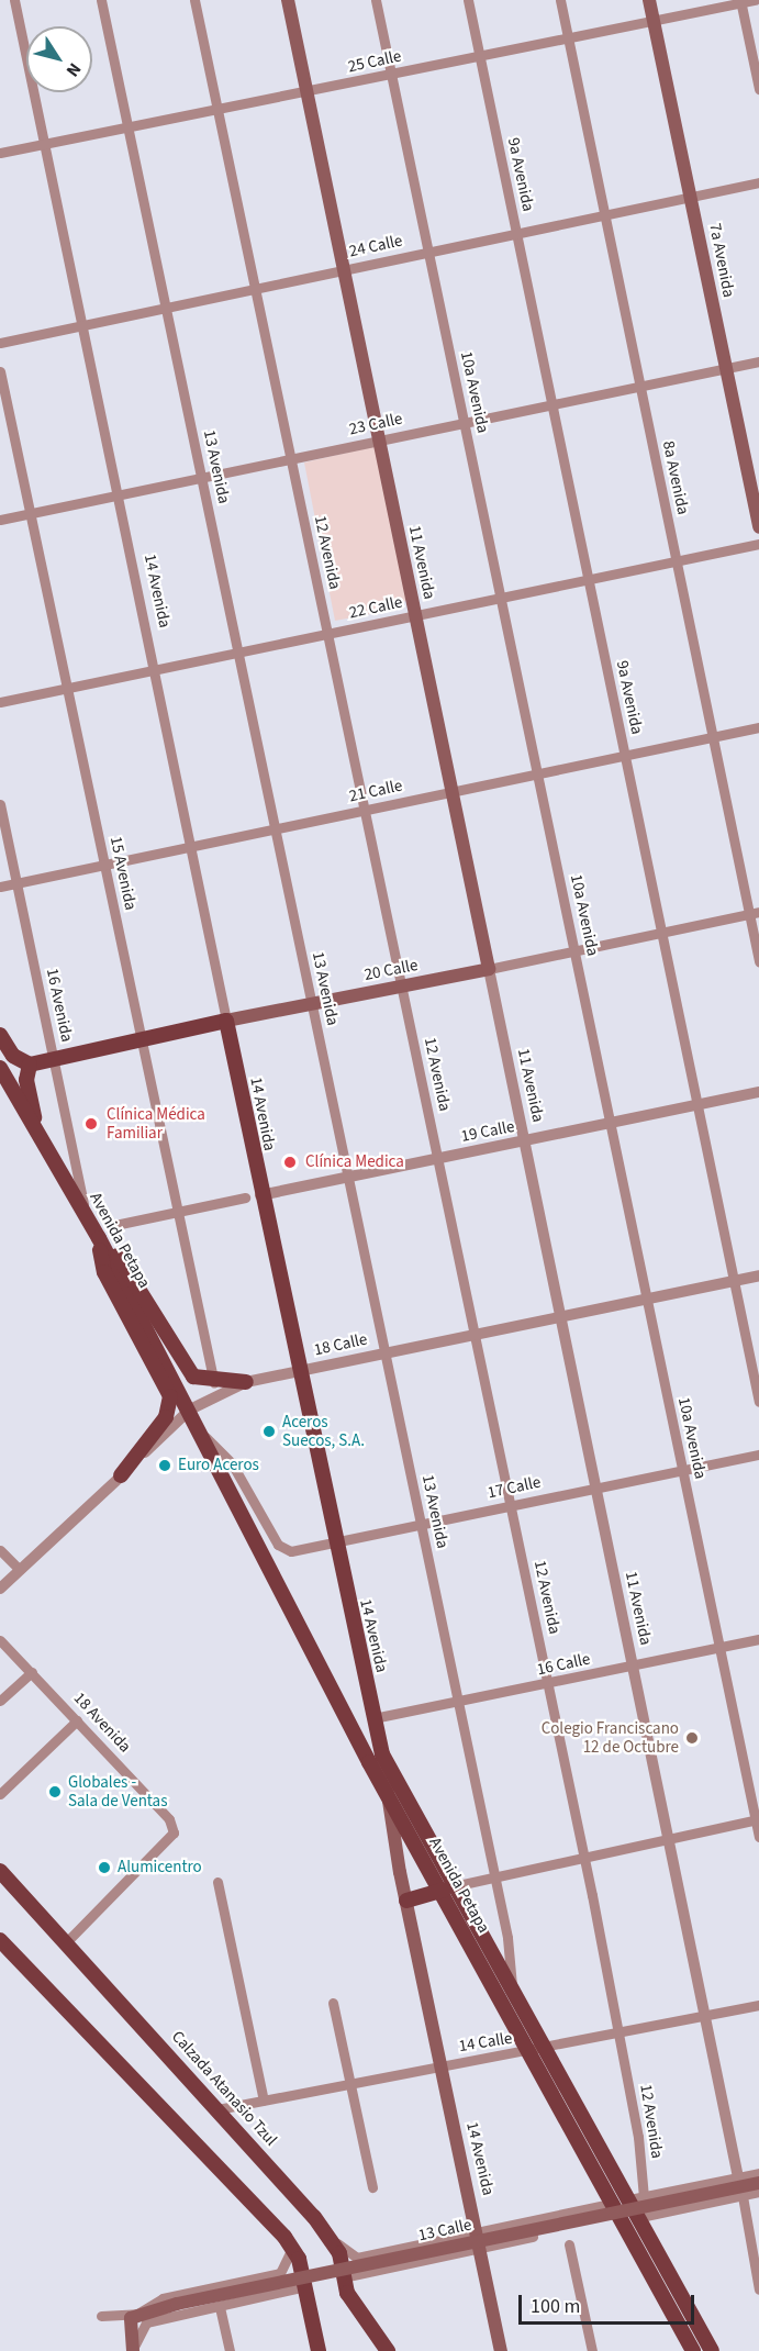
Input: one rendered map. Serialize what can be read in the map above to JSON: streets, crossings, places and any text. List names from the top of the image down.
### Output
{
  "streets": {
    "main road": [
      "7a Avenida",
      "11 Avenida",
      "14 Avenida",
      "20 Calle",
      "Avenida Petapa",
      "Calzada Atanasio Tzul",
      "13 Calle"
    ],
    "street": [
      "25 Calle",
      "9a Avenida",
      "24 Calle",
      "10a Avenida",
      "23 Calle",
      "13 Avenida",
      "8a Avenida",
      "12 Avenida",
      "22 Calle",
      "21 Calle",
      "15 Avenida",
      "16 Avenida",
      "19 Calle",
      "18 Calle",
      "17 Calle",
      "16 Calle",
      "18 Avenida",
      "14 Calle"
    ]
  },
  "crossings": [
    ["25 Calle", "9a Avenida"],
    ["25 Calle", "7a Avenida"],
    ["25 Calle", "10a Avenida"],
    ["25 Calle", "13 Avenida"],
    ["25 Calle", "8a Avenida"],
    ["25 Calle", "12 Avenida"],
    ["25 Calle", "11 Avenida"],
    ["25 Calle", "14 Avenida"],
    ["9a Avenida", "24 Calle"],
    ["9a Avenida", "23 Calle"],
    ["9a Avenida", "22 Calle"],
    ["9a Avenida", "21 Calle"],
    ["9a Avenida", "20 Calle"],
    ["9a Avenida", "19 Calle"],
    ["9a Avenida", "18 Calle"],
    ["24 Calle", "7a Avenida"],
    ["24 Calle", "10a Avenida"],
    ["24 Calle", "13 Avenida"],
    ["24 Calle", "8a Avenida"],
    ["24 Calle", "12 Avenida"],
    ["24 Calle", "11 Avenida"],
    ["24 Calle", "14 Avenida"],
    ["7a Avenida", "23 Calle"],
    ["10a Avenida", "23 Calle"],
    ["10a Avenida", "22 Calle"],
    ["10a Avenida", "21 Calle"],
    ["10a Avenida", "20 Calle"],
    ["10a Avenida", "19 Calle"],
    ["10a Avenida", "18 Calle"],
    ["10a Avenida", "17 Calle"],
    ["10a Avenida", "16 Calle"],
    ["23 Calle", "13 Avenida"],
    ["23 Calle", "8a Avenida"],
    ["23 Calle", "12 Avenida"],
    ["23 Calle", "11 Avenida"],
    ["23 Calle", "14 Avenida"],
    ["23 Calle", "15 Avenida"],
    ["13 Avenida", "22 Calle"],
    ["13 Avenida", "21 Calle"],
    ["13 Avenida", "20 Calle"],
    ["13 Avenida", "19 Calle"],
    ["13 Avenida", "Avenida Petapa"],
    ["13 Avenida", "18 Calle"],
    ["13 Avenida", "17 Calle"],
    ["13 Avenida", "16 Calle"],
    ["8a Avenida", "22 Calle"],
    ["8a Avenida", "21 Calle"],
    ["8a Avenida", "20 Calle"],
    ["12 Avenida", "22 Calle"],
    ["12 Avenida", "21 Calle"],
    ["12 Avenida", "20 Calle"],
    ["12 Avenida", "19 Calle"],
    ["12 Avenida", "Avenida Petapa"],
    ["12 Avenida", "18 Calle"],
    ["12 Avenida", "17 Calle"],
    ["12 Avenida", "16 Calle"],
    ["12 Avenida", "14 Calle"],
    ["11 Avenida", "22 Calle"],
    ["11 Avenida", "21 Calle"],
    ["11 Avenida", "20 Calle"],
    ["11 Avenida", "19 Calle"],
    ["11 Avenida", "18 Calle"],
    ["11 Avenida", "17 Calle"],
    ["11 Avenida", "16 Calle"],
    ["11 Avenida", "14 Calle"],
    ["14 Avenida", "22 Calle"],
    ["14 Avenida", "21 Calle"],
    ["14 Avenida", "20 Calle"],
    ["14 Avenida", "19 Calle"],
    ["14 Avenida", "Avenida Petapa"],
    ["14 Avenida", "18 Calle"],
    ["14 Avenida", "17 Calle"],
    ["14 Avenida", "16 Calle"],
    ["14 Avenida", "14 Calle"],
    ["14 Avenida", "13 Calle"],
    ["22 Calle", "15 Avenida"],
    ["21 Calle", "15 Avenida"],
    ["21 Calle", "16 Avenida"],
    ["15 Avenida", "20 Calle"],
    ["15 Avenida", "19 Calle"],
    ["20 Calle", "16 Avenida"],
    ["16 Avenida", "Avenida Petapa"],
    ["Avenida Petapa", "18 Calle"],
    ["Avenida Petapa", "17 Calle"],
    ["Avenida Petapa", "14 Calle"],
    ["Avenida Petapa", "13 Calle"],
    ["18 Avenida", "Calzada Atanasio Tzul"],
    ["14 Calle", "Calzada Atanasio Tzul"],
    ["Calzada Atanasio Tzul", "13 Calle"]
  ],
  "places": [
    "Clínica Médica Familiar",
    "Clínica Medica",
    "Aceros Suecos, S.A.",
    "Euro Aceros",
    "Colegio Franciscano 12 de Octubre",
    "Globales - Sala de Ventas",
    "Alumicentro"
  ],
  "scale_bar": "100 m",
  "north": "bottom right"
}
